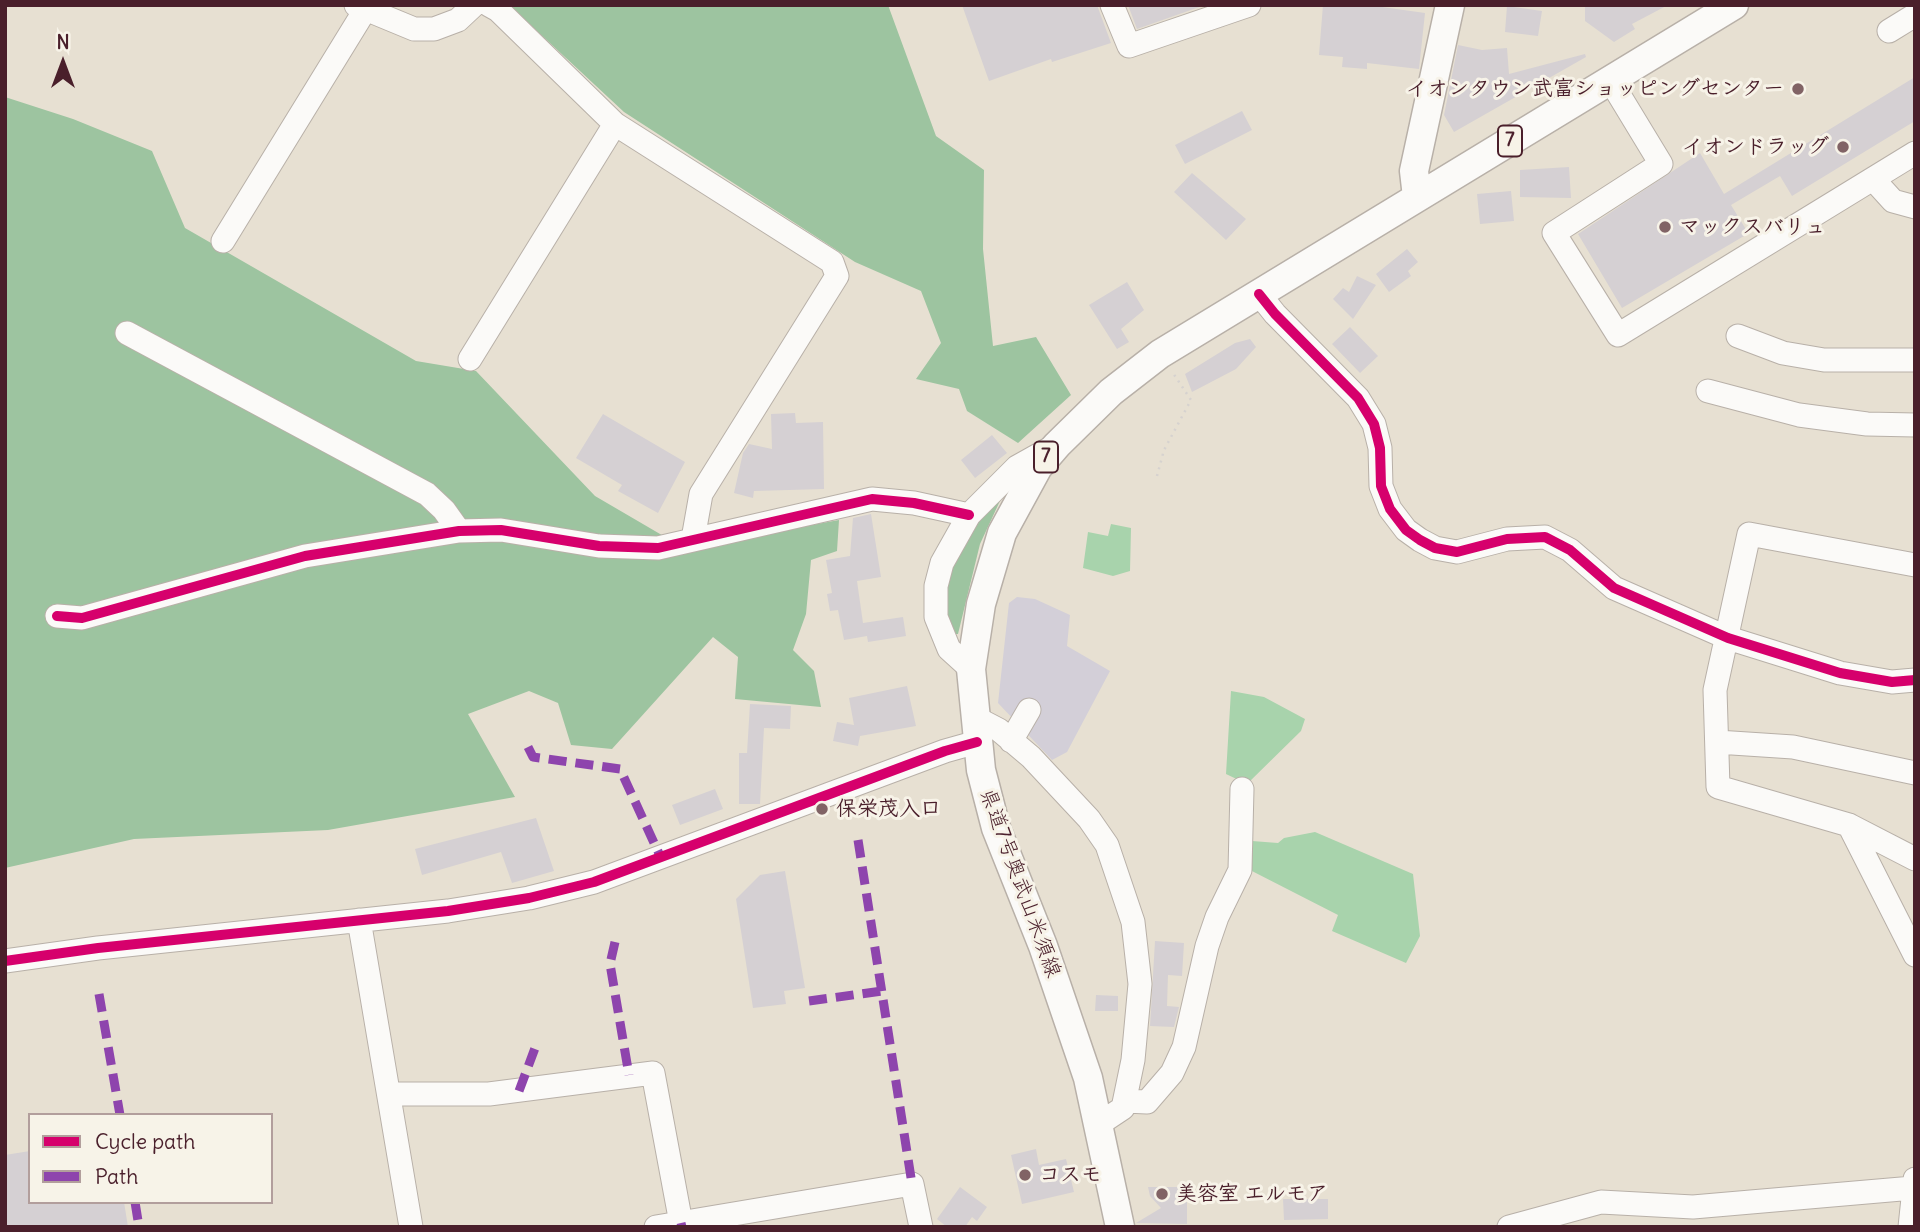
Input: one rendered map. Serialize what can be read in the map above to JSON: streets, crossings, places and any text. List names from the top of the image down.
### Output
{
  "streets": {
    "main road": ["7", "県道7号奥武山米須線"]
  },
  "places": [
    "イオンタウン武富ショッピングセンター",
    "イオンドラッグ",
    "マックスバリュ",
    "保栄茂入口",
    "コスモ",
    "美容室 エルモア"
  ],
  "legend": ["Cycle path", "Path"],
  "north": "top"
}
